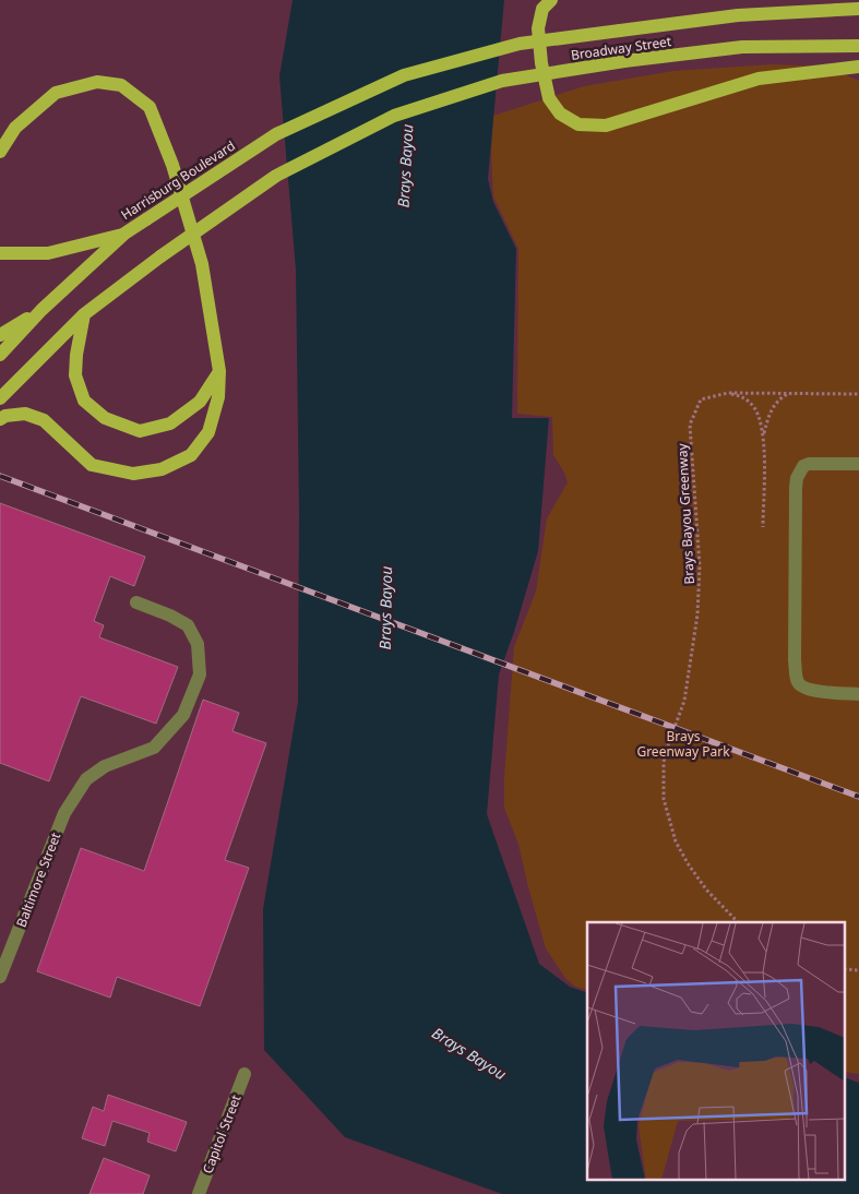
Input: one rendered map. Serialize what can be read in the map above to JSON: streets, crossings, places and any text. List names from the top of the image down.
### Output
{
  "streets": {
    "main road": ["Broadway Street", "Harrisburg Boulevard"],
    "street": ["Baltimore Street", "Capitol Street"],
    "path": ["Brays Bayou Greenway"]
  },
  "crossings": [
    ["Broadway Street", "Harrisburg Boulevard"]
  ],
  "water": ["Brays Bayou"],
  "parks": ["Brays Greenway Park"]
}
